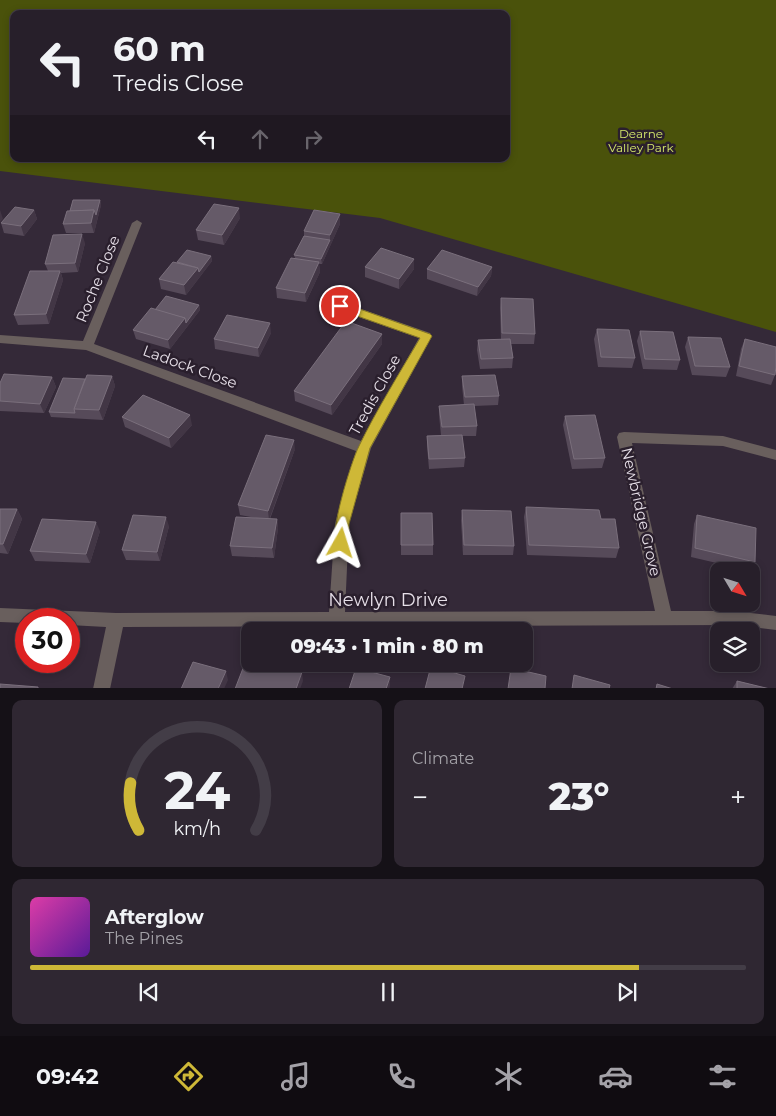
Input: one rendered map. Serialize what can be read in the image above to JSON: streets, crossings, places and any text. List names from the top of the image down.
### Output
{
  "streets": {
    "street": [
      "Roche Close",
      "Ladock Close",
      "Tredis Close",
      "Newbridge Grove",
      "Newlyn Drive"
    ]
  },
  "crossings": [
    ["Roche Close", "Ladock Close"],
    ["Ladock Close", "Tredis Close"],
    ["Tredis Close", "Newlyn Drive"],
    ["Newbridge Grove", "Newlyn Drive"]
  ],
  "parks": ["Dearne Valley Park"],
  "north": "bottom right",
  "page": {
    "turn": ["60 m", "Tredis Close"],
    "limit": "30",
    "trip": "09:43 · 1 min · 80 m",
    "tile": "Climate",
    "heat": ["−", "23°", "+"],
    "song": ["Afterglow", "The Pines"],
    "tabs": "09:42",
    "gauge": ["24", "km/h"]
  }
}
